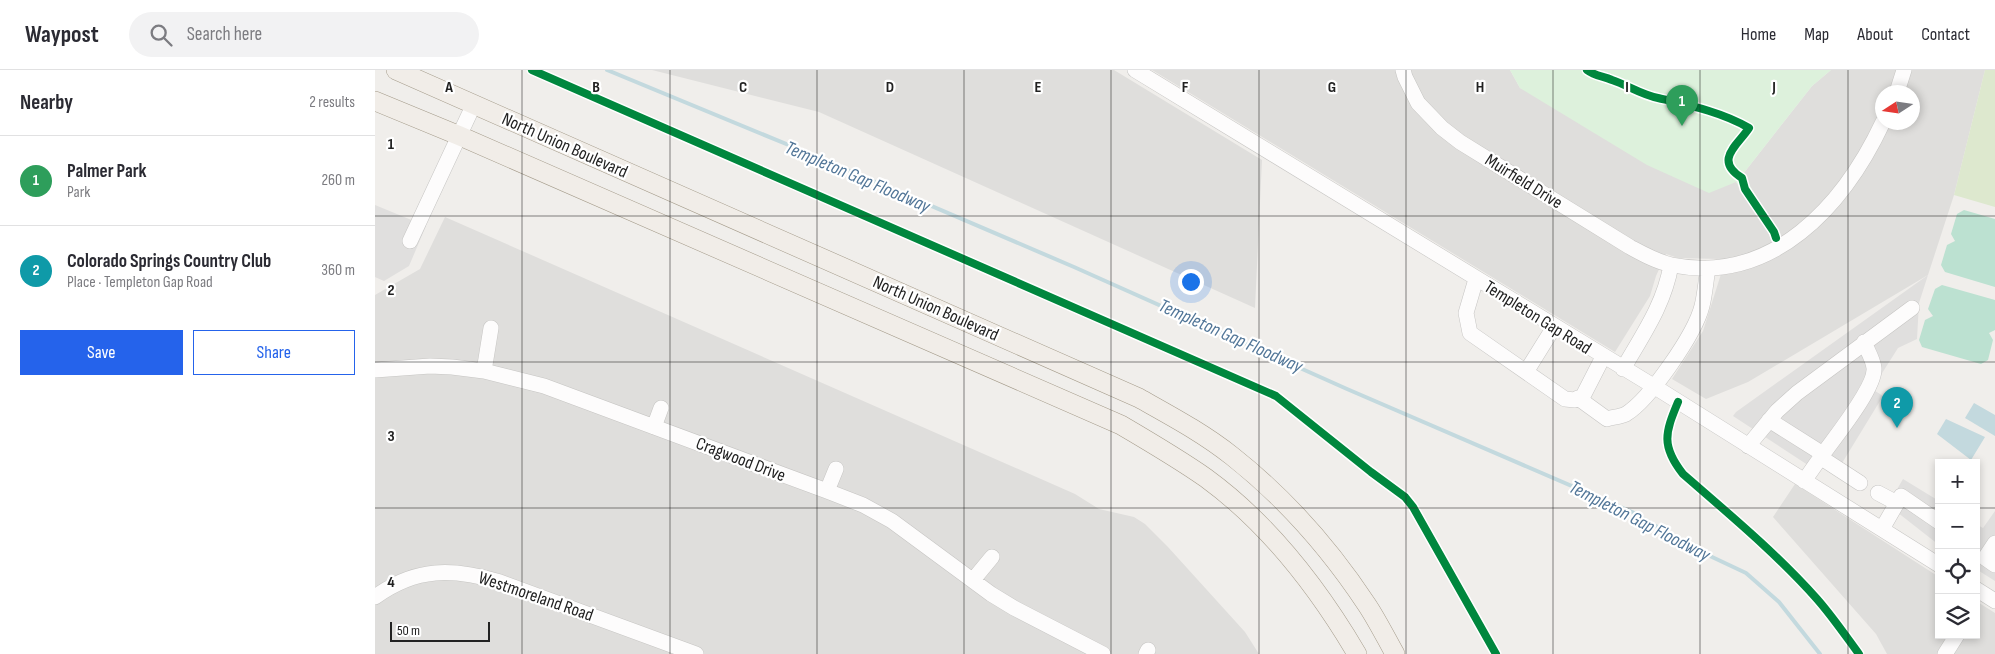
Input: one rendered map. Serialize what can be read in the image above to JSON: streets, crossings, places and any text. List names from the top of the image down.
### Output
{
  "streets": {
    "main road": ["North Union Boulevard"],
    "street": [
      "Muirfield Drive",
      "Templeton Gap Road",
      "Cragwood Drive",
      "Westmoreland Road"
    ]
  },
  "water": ["Templeton Gap Floodway"],
  "scale_bar": "50 m",
  "north": "left",
  "page": {
    "header": "Waypost",
    "search": "Search here",
    "nav": [
      "Home",
      "Map",
      "About",
      "Contact"
    ],
    "heading": ["Nearby", "2 results"],
    "pins": ["1", "2"],
    "list": [
      {
        "mark": "1",
        "name": "Palmer Park",
        "note": "Park",
        "value": "260 m"
      },
      {
        "mark": "2",
        "name": "Colorado Springs Country Club",
        "note": "Place · Templeton Gap Road",
        "value": "360 m"
      }
    ],
    "buttons": ["Save", "Share"],
    "map_buttons": ["+", "−"],
    "scale": "50 m"
  },
  "grid": {
    "columns": [
      "A",
      "B",
      "C",
      "D",
      "E",
      "F",
      "G",
      "H",
      "I",
      "J"
    ],
    "rows": [
      "1",
      "2",
      "3",
      "4"
    ]
  }
}
